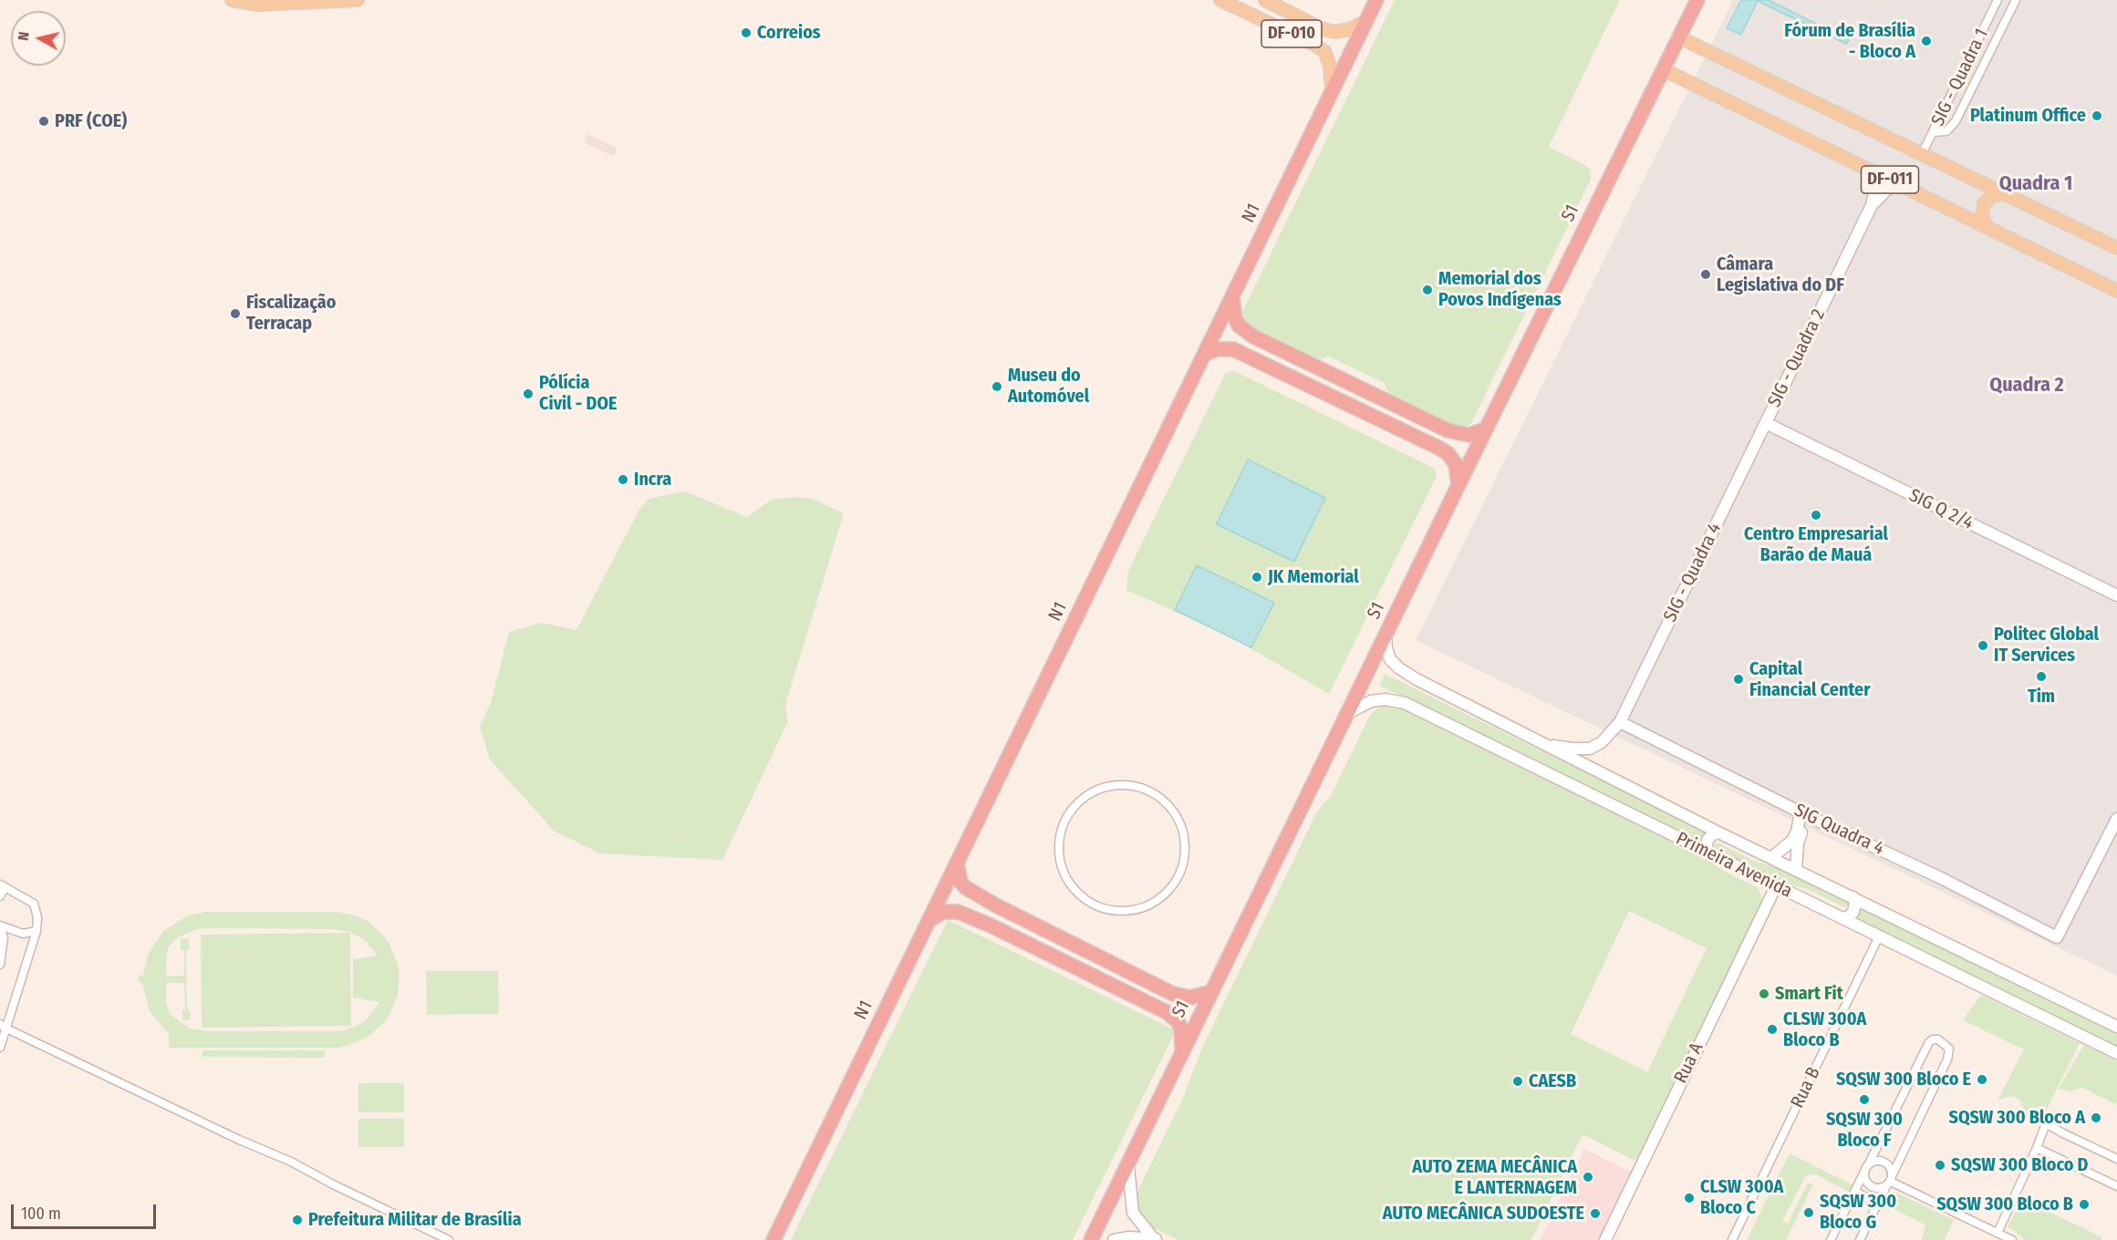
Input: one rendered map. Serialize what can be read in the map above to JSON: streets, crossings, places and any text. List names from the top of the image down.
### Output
{
  "streets": {
    "highway": ["N1", "S1"],
    "main road": ["DF-010", "DF-011"],
    "street": [
      "SIG - Quadra 1",
      "SIG - Quadra 2",
      "SIG Q 2/4",
      "SIG - Quadra 4",
      "SIG Quadra 4",
      "Primeira Avenida",
      "Rua A",
      "Rua B"
    ]
  },
  "crossings": [
    ["DF-010", "N1"],
    ["SIG - Quadra 1", "DF-011"],
    ["DF-011", "S1"],
    ["DF-011", "SIG - Quadra 2"],
    ["S1", "Primeira Avenida"],
    ["SIG - Quadra 2", "SIG Q 2/4"],
    ["SIG - Quadra 2", "SIG - Quadra 4"],
    ["SIG Q 2/4", "SIG - Quadra 4"],
    ["SIG - Quadra 4", "SIG Quadra 4"],
    ["SIG - Quadra 4", "Primeira Avenida"],
    ["Primeira Avenida", "Rua A"],
    ["Primeira Avenida", "Rua B"]
  ],
  "districts": ["Quadra 1", "Quadra 2"],
  "places": [
    "Correios",
    "Fórum de Brasília - Bloco A",
    "Platinum Office",
    "PRF (COE)",
    "Câmara Legislativa do DF",
    "Memorial dos Povos Indígenas",
    "Fiscalização Terracap",
    "Museu do Automóvel",
    "Pólícia Civil - DOE",
    "Incra",
    "Centro Empresarial Barão de Mauá",
    "JK Memorial",
    "Politec Global IT Services",
    "Tim",
    "Capital Financial Center",
    "Smart Fit",
    "CLSW 300A Bloco B",
    "SQSW 300 Bloco E",
    "CAESB",
    "SQSW 300 Bloco F",
    "SQSW 300 Bloco A",
    "SQSW 300 Bloco D",
    "AUTO ZEMA MECÂNICA E LANTERNAGEM",
    "CLSW 300A Bloco C",
    "SQSW 300 Bloco B",
    "SQSW 300 Bloco G",
    "AUTO MECÂNICA SUDOESTE",
    "Prefeitura Militar de Brasília"
  ],
  "scale_bar": "100 m",
  "north": "left"
}
